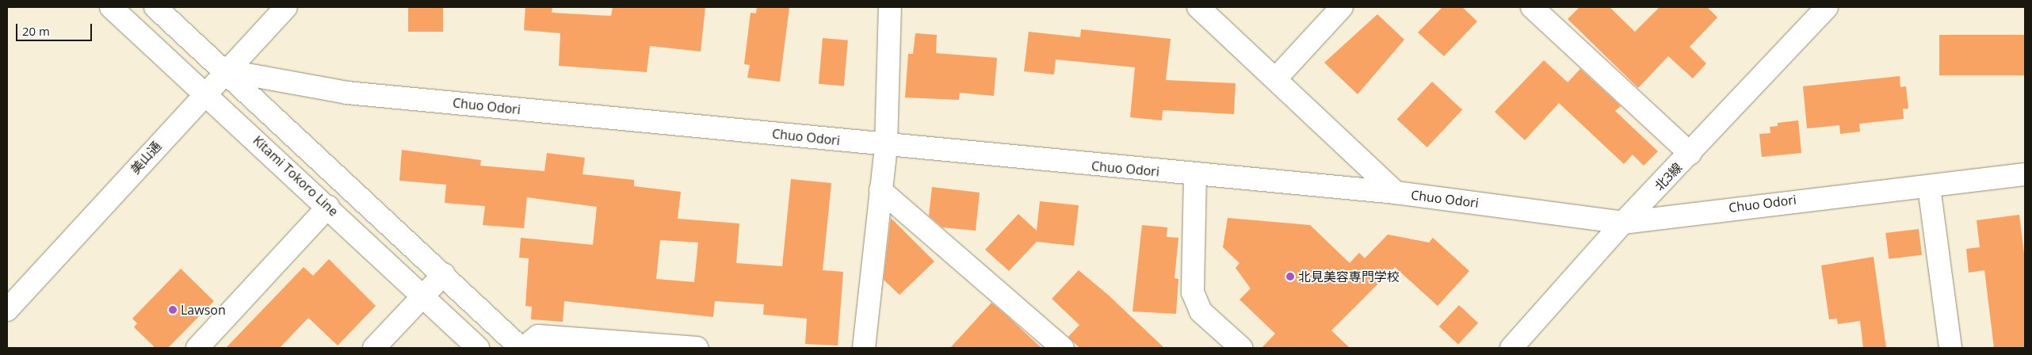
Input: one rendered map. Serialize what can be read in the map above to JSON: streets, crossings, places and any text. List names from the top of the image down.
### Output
{
  "streets": {
    "street": [
      "Chuo Odori",
      "美山通",
      "Kitami Tokoro Line",
      "北3線"
    ]
  },
  "crossings": [
    ["Chuo Odori", "美山通"],
    ["Chuo Odori", "北3線"],
    ["美山通", "Kitami Tokoro Line"]
  ],
  "places": ["北見美容専門学校", "Lawson"],
  "scale_bar": "20 m"
}
